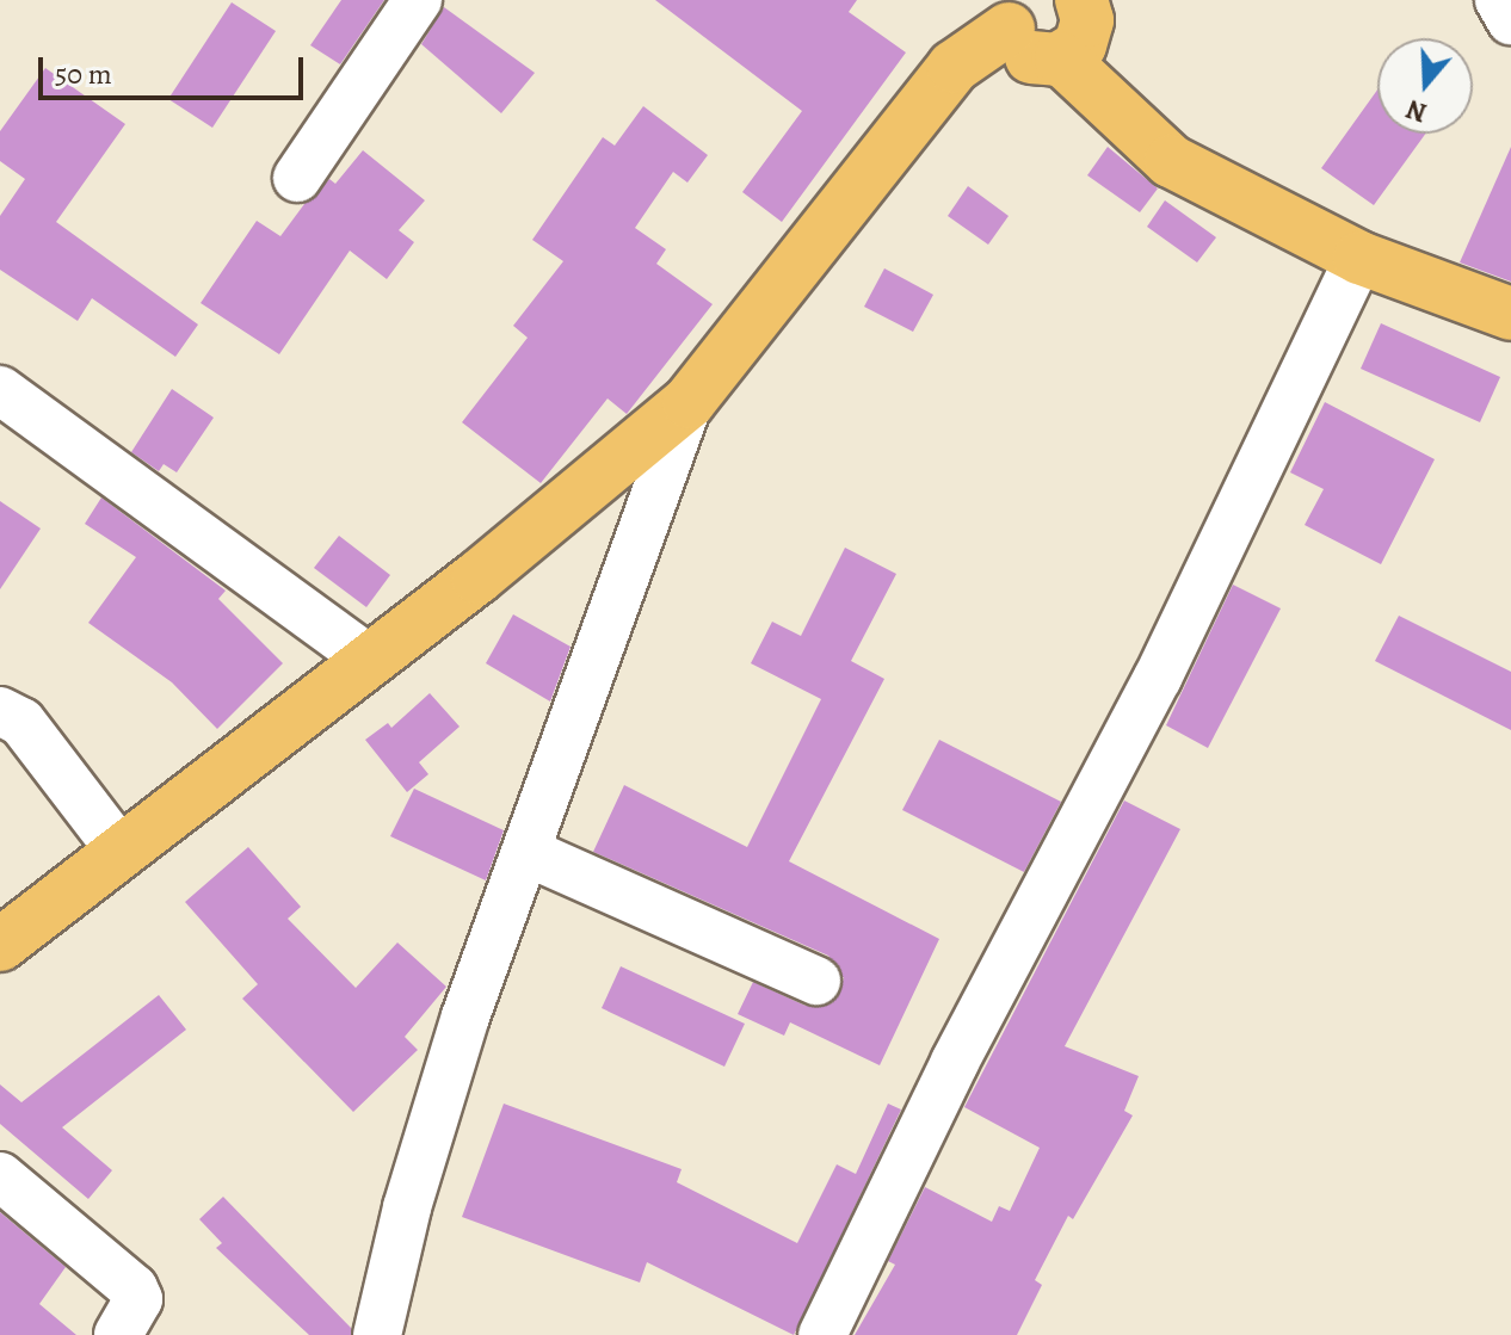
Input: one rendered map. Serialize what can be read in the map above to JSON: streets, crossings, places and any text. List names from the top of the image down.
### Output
{
  "scale_bar": "50 m",
  "north": "bottom"
}
